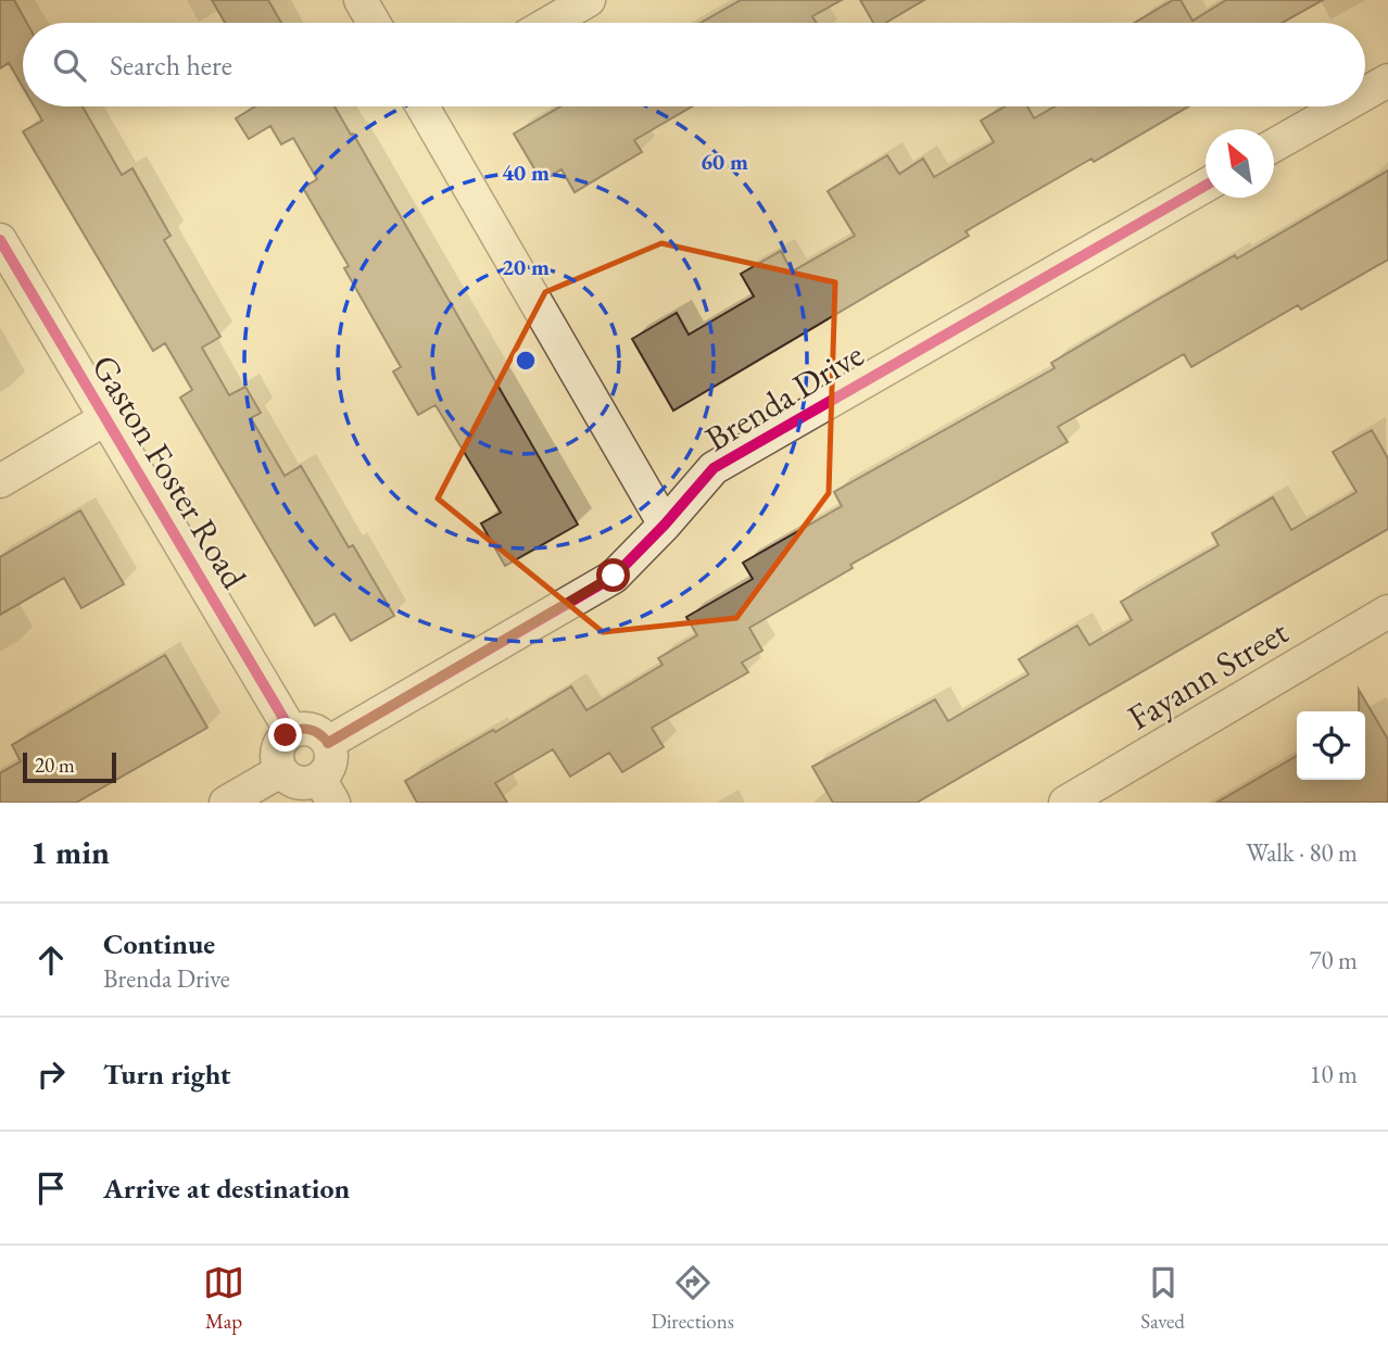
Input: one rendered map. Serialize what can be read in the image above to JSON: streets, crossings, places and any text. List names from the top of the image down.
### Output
{
  "streets": {
    "street": ["Brenda Drive", "Gaston Foster Road", "Fayann Street"]
  },
  "crossings": [
    ["Brenda Drive", "Gaston Foster Road"]
  ],
  "scale_bar": "20 m",
  "north": "top left",
  "page": {
    "search": "Search here",
    "scale": "20 m",
    "heading": ["1 min", "Walk · 80 m"],
    "list": [
      ["Continue", "Brenda Drive", "70 m"],
      ["Turn right", "10 m"],
      "Arrive at destination"
    ],
    "nav": ["Map", "Directions", "Saved"]
  },
  "rings": ["60 m", "40 m", "20 m"]
}
